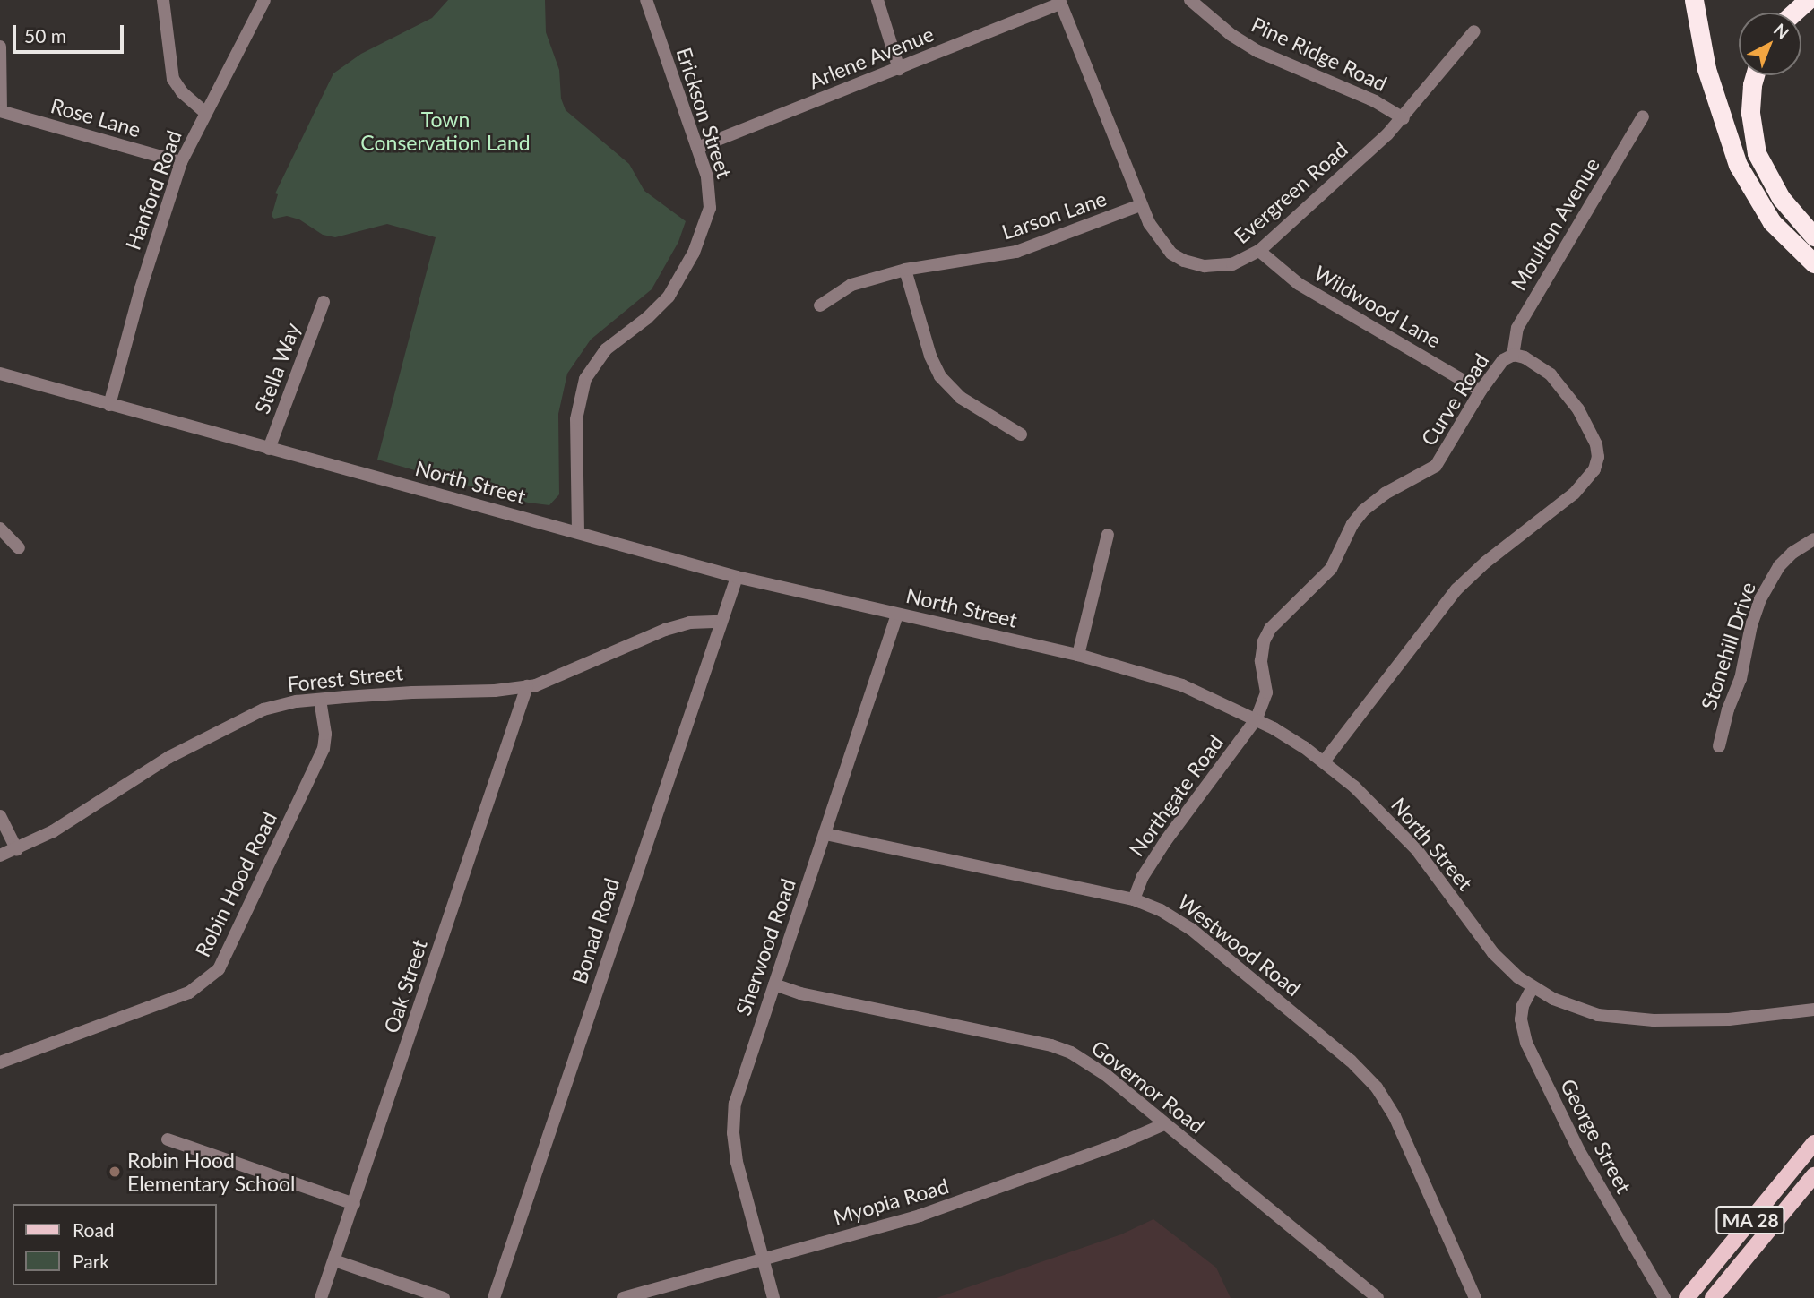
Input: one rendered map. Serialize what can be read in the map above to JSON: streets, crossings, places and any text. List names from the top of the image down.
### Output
{
  "streets": {
    "main road": ["MA 28"],
    "street": [
      "Pine Ridge Road",
      "Arlene Avenue",
      "Erickson Street",
      "Rose Lane",
      "Hanford Road",
      "Evergreen Road",
      "Larson Lane",
      "Moulton Avenue",
      "Wildwood Lane",
      "Stella Way",
      "Curve Road",
      "North Street",
      "Stonehill Drive",
      "Forest Street",
      "Northgate Road",
      "Robin Hood Road",
      "Bonad Road",
      "Westwood Road",
      "Sherwood Road",
      "Oak Street",
      "Governor Road",
      "George Street",
      "Myopia Road"
    ]
  },
  "crossings": [
    ["Pine Ridge Road", "Evergreen Road"],
    ["Arlene Avenue", "Erickson Street"],
    ["Arlene Avenue", "Evergreen Road"],
    ["Erickson Street", "North Street"],
    ["Rose Lane", "Hanford Road"],
    ["Hanford Road", "North Street"],
    ["Evergreen Road", "Larson Lane"],
    ["Evergreen Road", "Wildwood Lane"],
    ["Moulton Avenue", "Curve Road"],
    ["Wildwood Lane", "Curve Road"],
    ["Stella Way", "North Street"],
    ["Curve Road", "North Street"],
    ["Curve Road", "Northgate Road"],
    ["North Street", "Northgate Road"],
    ["North Street", "Bonad Road"],
    ["North Street", "Sherwood Road"],
    ["North Street", "George Street"],
    ["Forest Street", "Robin Hood Road"],
    ["Forest Street", "Bonad Road"],
    ["Forest Street", "Oak Street"],
    ["Northgate Road", "Westwood Road"],
    ["Westwood Road", "Sherwood Road"],
    ["Sherwood Road", "Governor Road"],
    ["Sherwood Road", "Myopia Road"],
    ["Governor Road", "Myopia Road"]
  ],
  "parks": ["Town Conservation Land"],
  "places": ["Robin Hood Elementary School"],
  "legend": ["Road", "Park"],
  "scale_bar": "50 m",
  "north": "top right"
}
